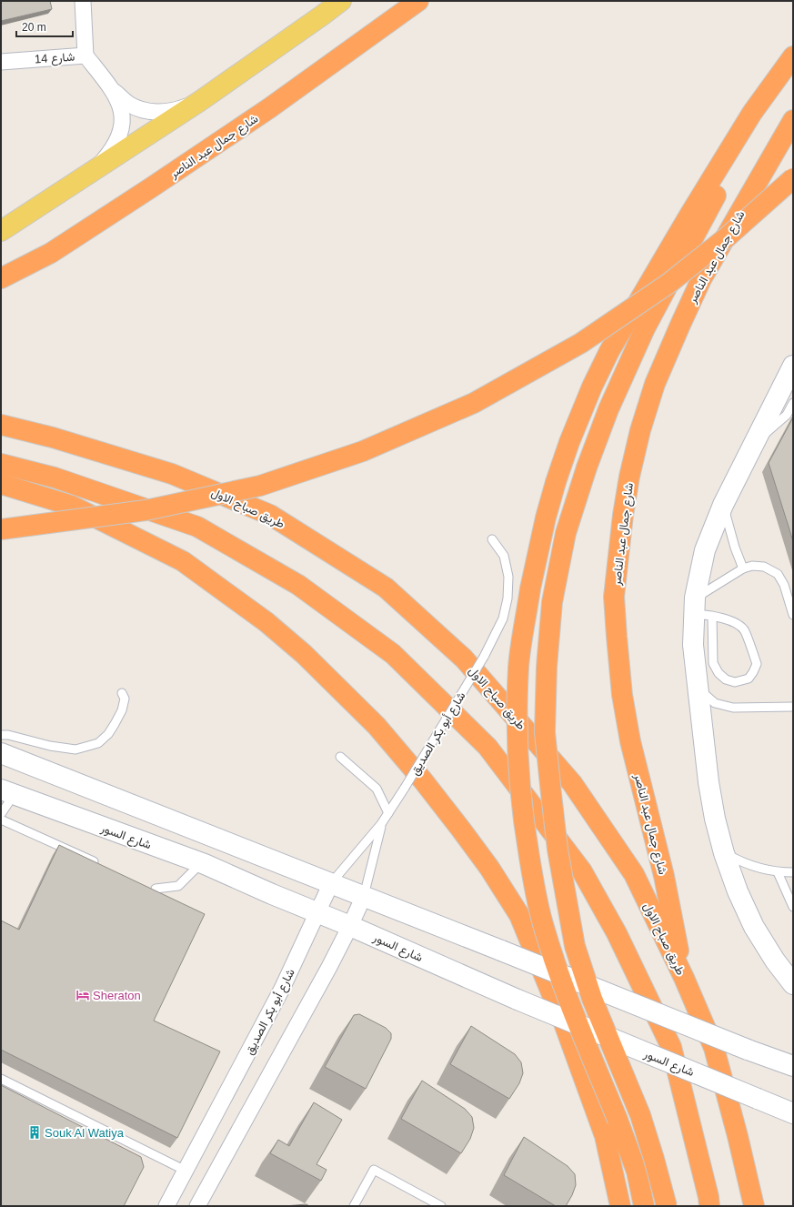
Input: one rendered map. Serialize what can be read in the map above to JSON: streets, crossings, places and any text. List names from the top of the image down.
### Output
{
  "streets": {
    "highway": ["شارع جمال عبد الناصر", "طريق صباح الاول"],
    "main road": ["شارع السور"],
    "street": ["شارع 14", "شارع أبو بكر الصديق"]
  },
  "crossings": [
    ["شارع جمال عبد الناصر", "طريق صباح الاول"],
    ["شارع أبو بكر الصديق", "شارع السور"]
  ],
  "places": {
    "hotel": ["Sheraton"],
    "building": ["Souk Al Watiya"]
  },
  "scale_bar": "20 m"
}
